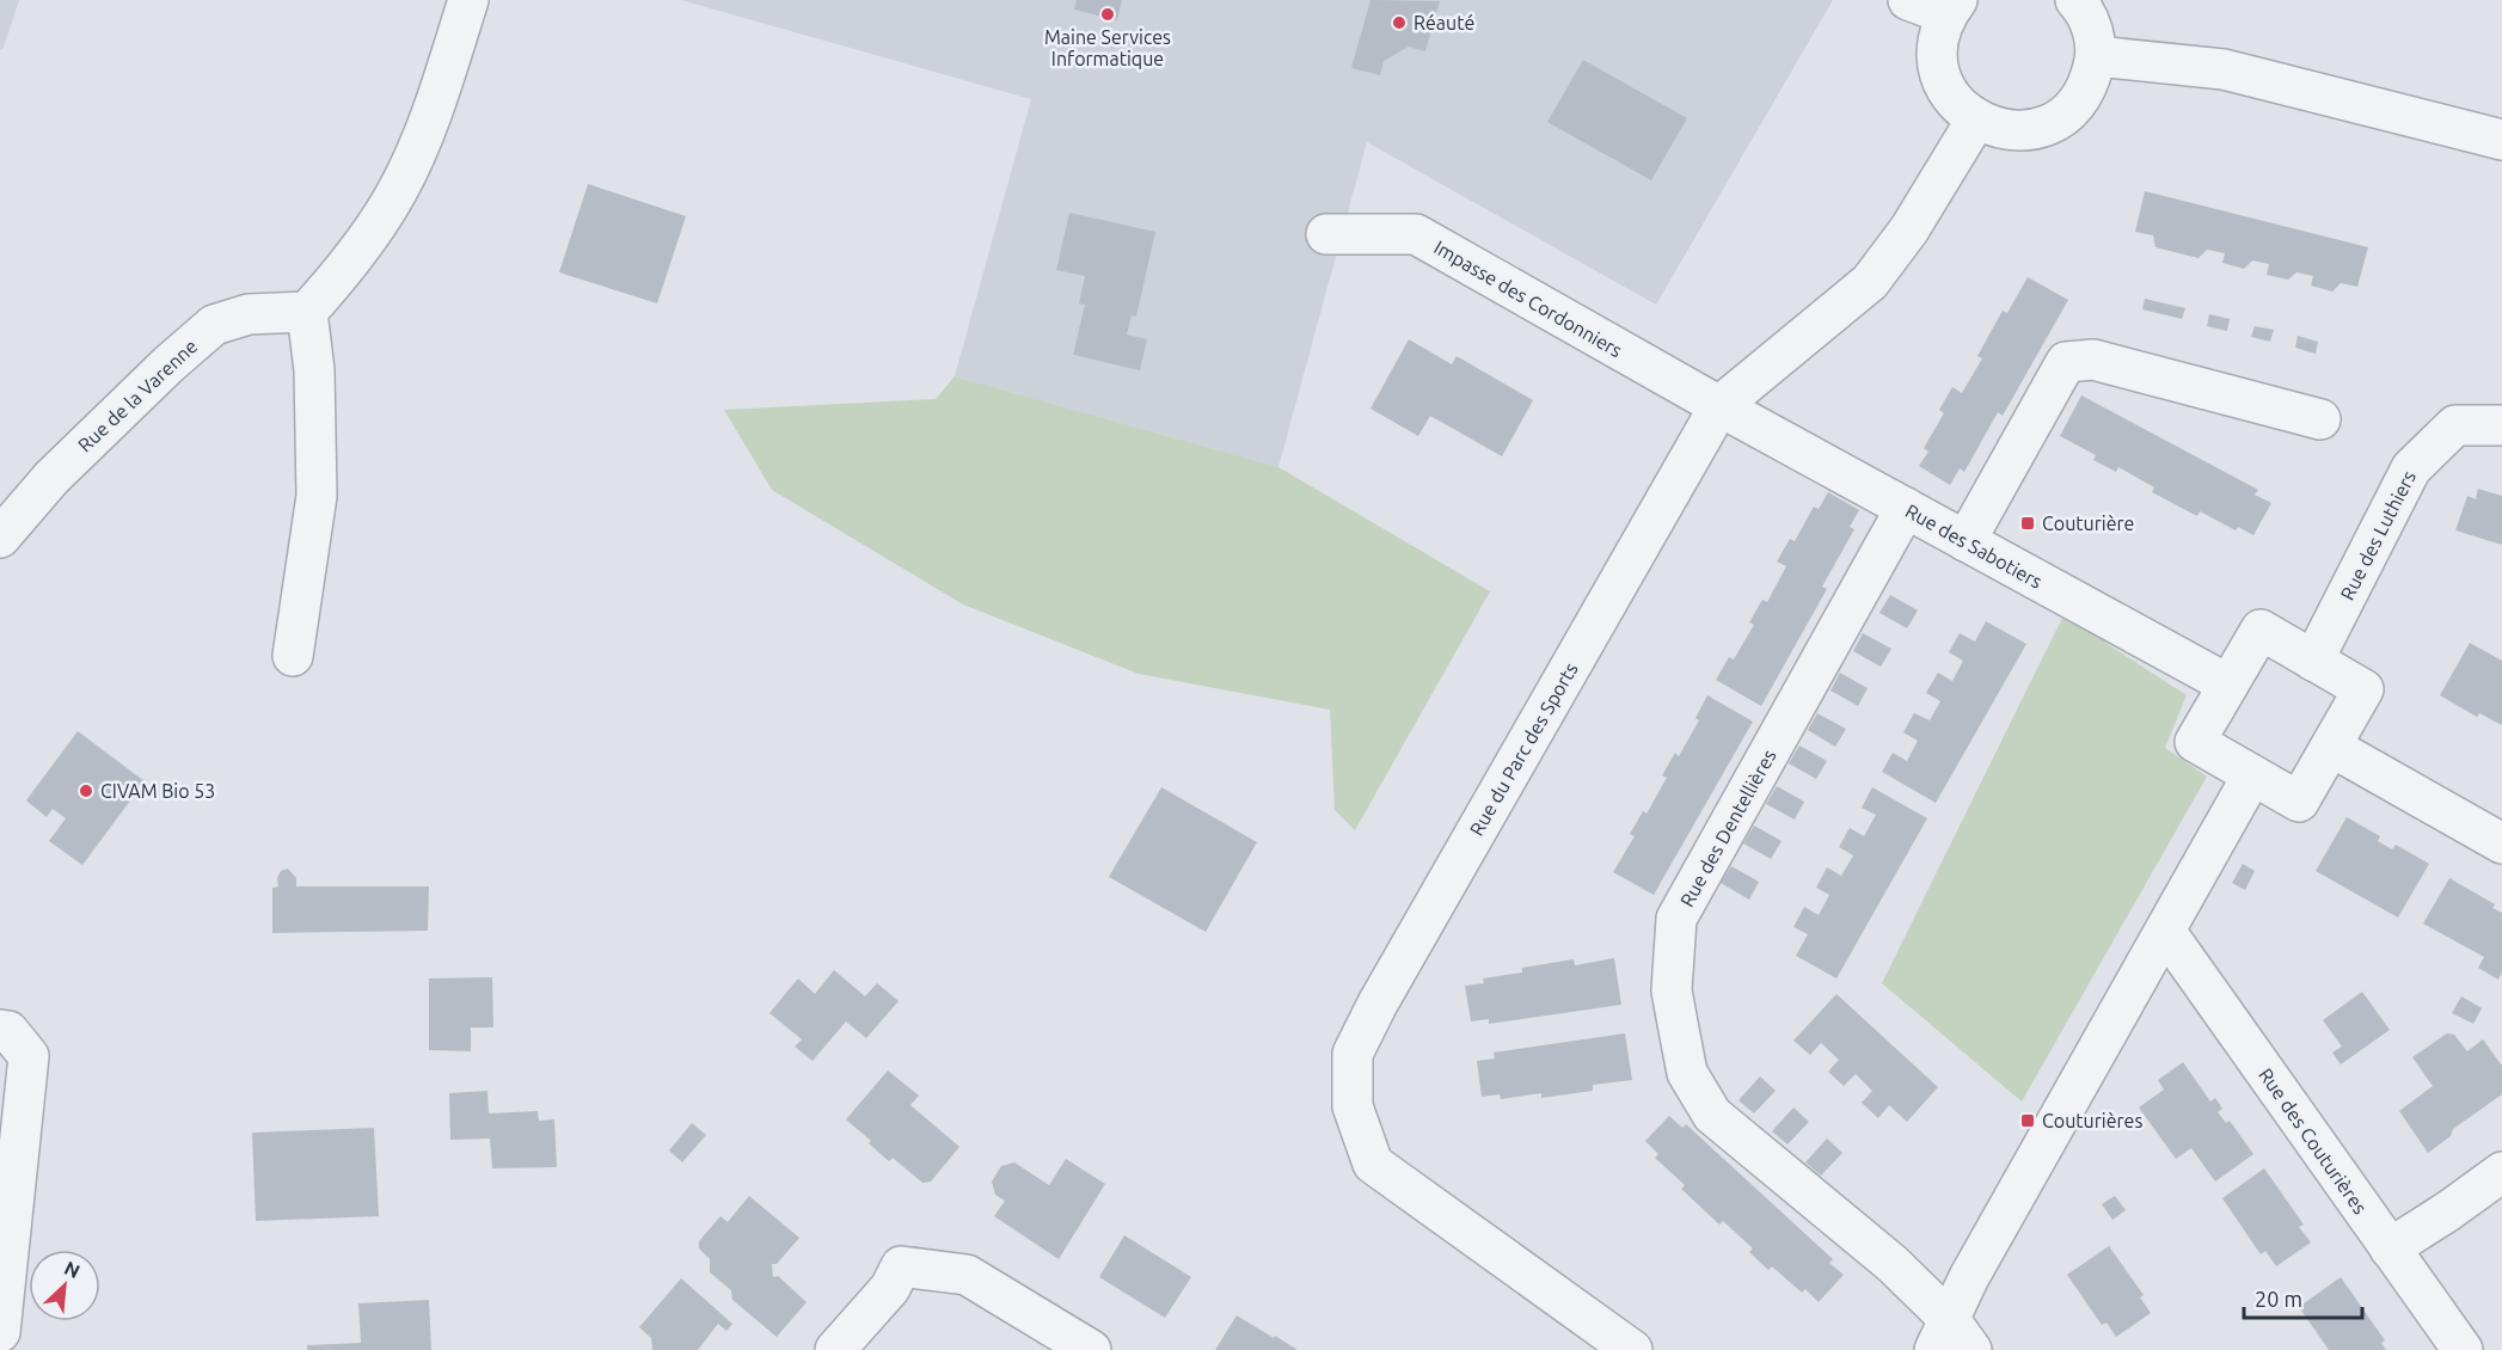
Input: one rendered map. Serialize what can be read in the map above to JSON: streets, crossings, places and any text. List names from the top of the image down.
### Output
{
  "streets": {
    "street": [
      "Impasse des Cordonniers",
      "Rue de la Varenne",
      "Rue des Luthiers",
      "Rue des Sabotiers",
      "Rue du Parc des Sports",
      "Rue des Dentellières",
      "Rue des Couturières"
    ]
  },
  "crossings": [
    ["Impasse des Cordonniers", "Rue des Sabotiers"],
    ["Impasse des Cordonniers", "Rue du Parc des Sports"],
    ["Rue des Sabotiers", "Rue du Parc des Sports"],
    ["Rue des Sabotiers", "Rue des Dentellières"]
  ],
  "places": {
    "other": ["Maine Services Informatique", "Réauté", "CIVAM Bio 53"],
    "transit": ["Couturière", "Couturières"]
  },
  "scale_bar": "20 m",
  "north": "top right"
}
